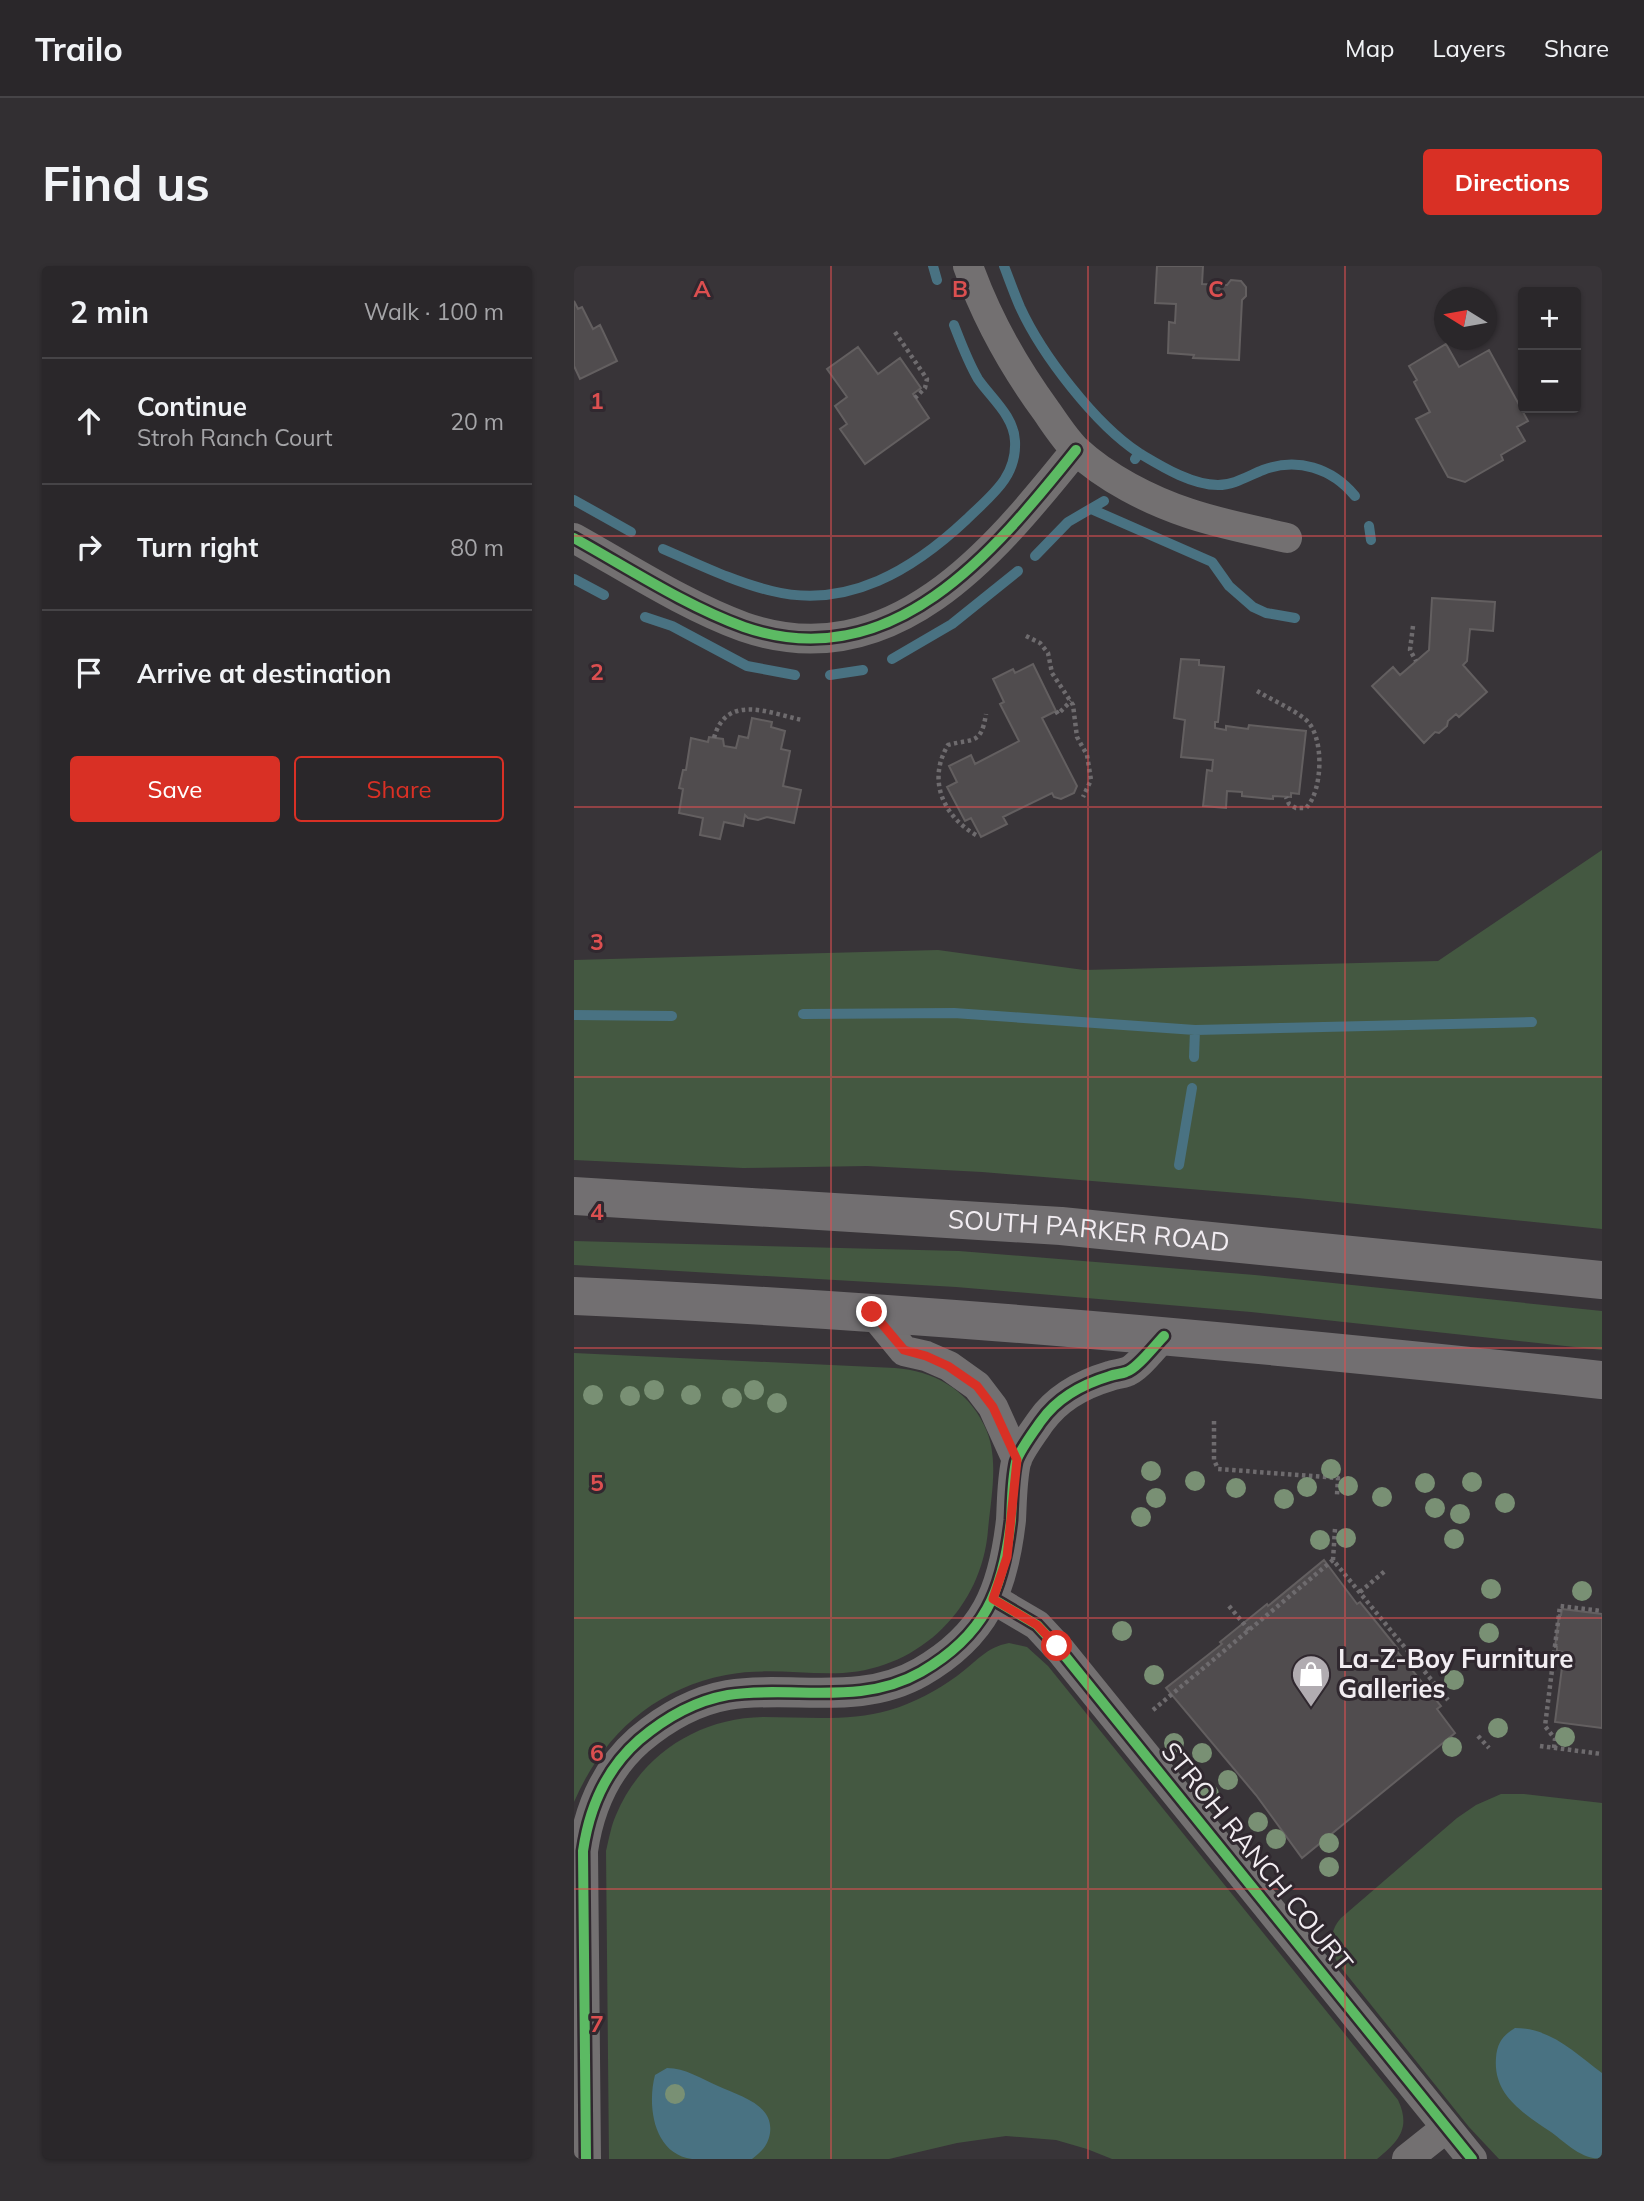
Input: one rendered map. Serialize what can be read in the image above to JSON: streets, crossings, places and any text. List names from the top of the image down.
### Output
{
  "streets": {
    "highway": ["SOUTH PARKER ROAD"],
    "street": ["STROH RANCH COURT"]
  },
  "places": {
    "shop": ["La-Z-Boy Furniture Galleries"]
  },
  "north": "left",
  "page": {
    "header": "Trailo",
    "nav": ["Map", "Layers", "Share"],
    "buttons": [
      "Directions",
      ["Save", "Share"]
    ],
    "title": "Find us",
    "heading": ["2 min", "Walk · 100 m"],
    "map_buttons": ["+", "−"],
    "list": [
      ["Continue", "Stroh Ranch Court", "20 m"],
      ["Turn right", "80 m"],
      "Arrive at destination"
    ]
  },
  "grid": {
    "columns": ["A", "B", "C"],
    "rows": [
      "1",
      "2",
      "3",
      "4",
      "5",
      "6",
      "7"
    ]
  }
}
